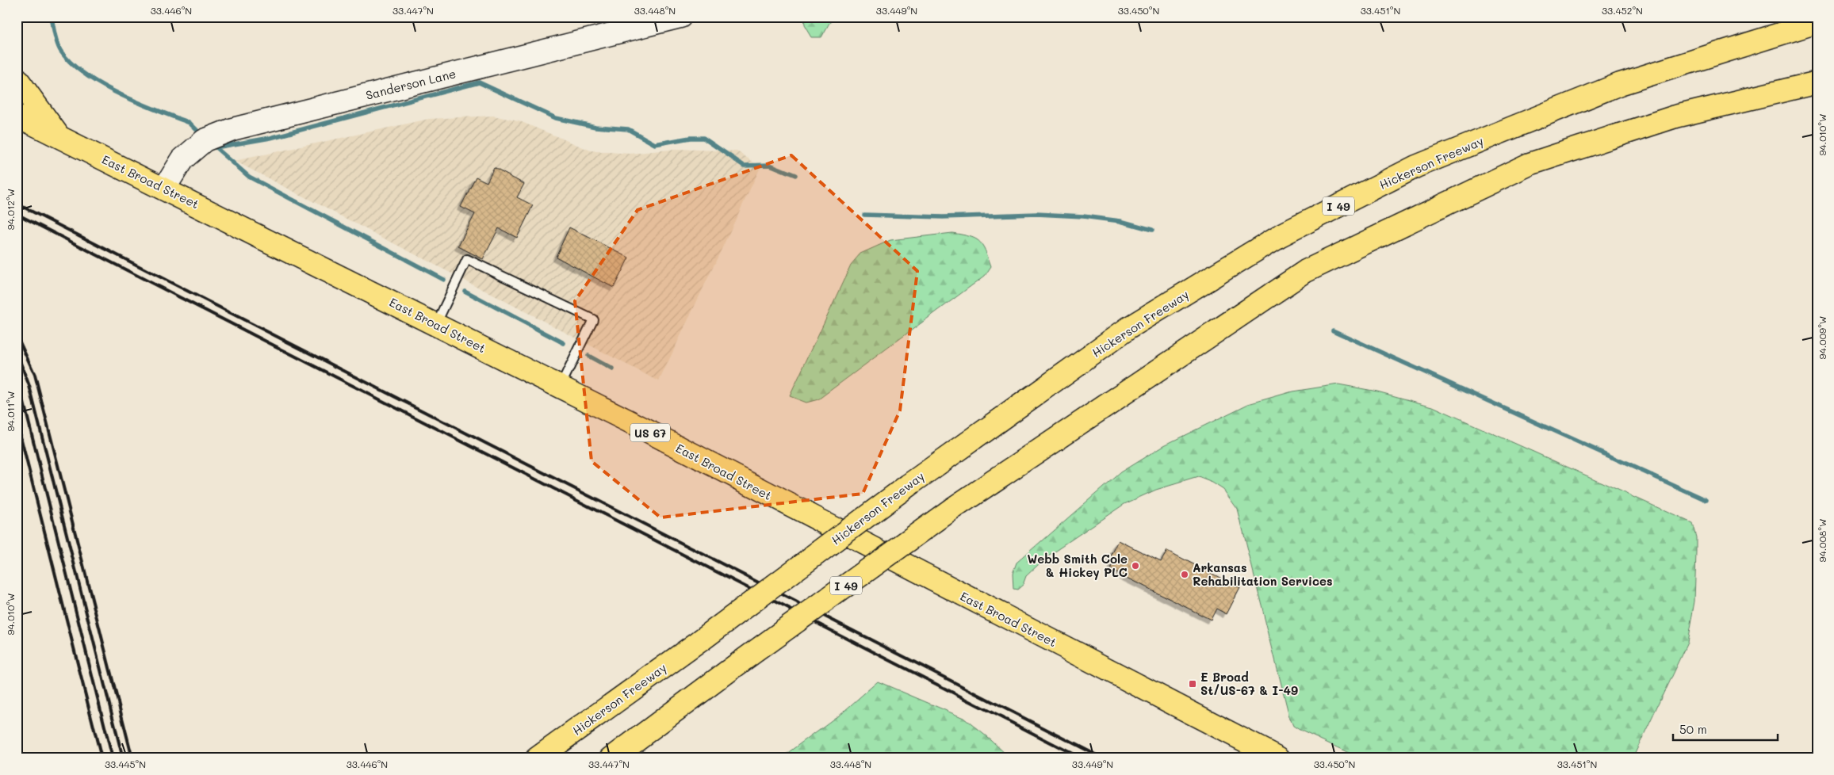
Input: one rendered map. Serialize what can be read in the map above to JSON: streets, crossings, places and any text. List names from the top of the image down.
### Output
{
  "streets": {
    "main road": [
      "Hickerson Freeway",
      "East Broad Street",
      "I 49",
      "US 67"
    ],
    "street": ["Sanderson Lane"]
  },
  "crossings": [
    ["Sanderson Lane", "East Broad Street"]
  ],
  "places": {
    "other": ["Webb Smith Cole & Hickey PLC", "Arkansas Rehabilitation Services"],
    "transit": ["E Broad St/US-67 & I-49"]
  },
  "scale_bar": "50 m",
  "coordinates": [
    "33.446°N",
    "33.447°N",
    "33.448°N",
    "33.449°N",
    "33.450°N",
    "33.451°N",
    "33.452°N",
    "94.010°W",
    "94.012°W",
    "94.009°W",
    "94.011°W",
    "94.008°W",
    "33.445°N"
  ]
}
